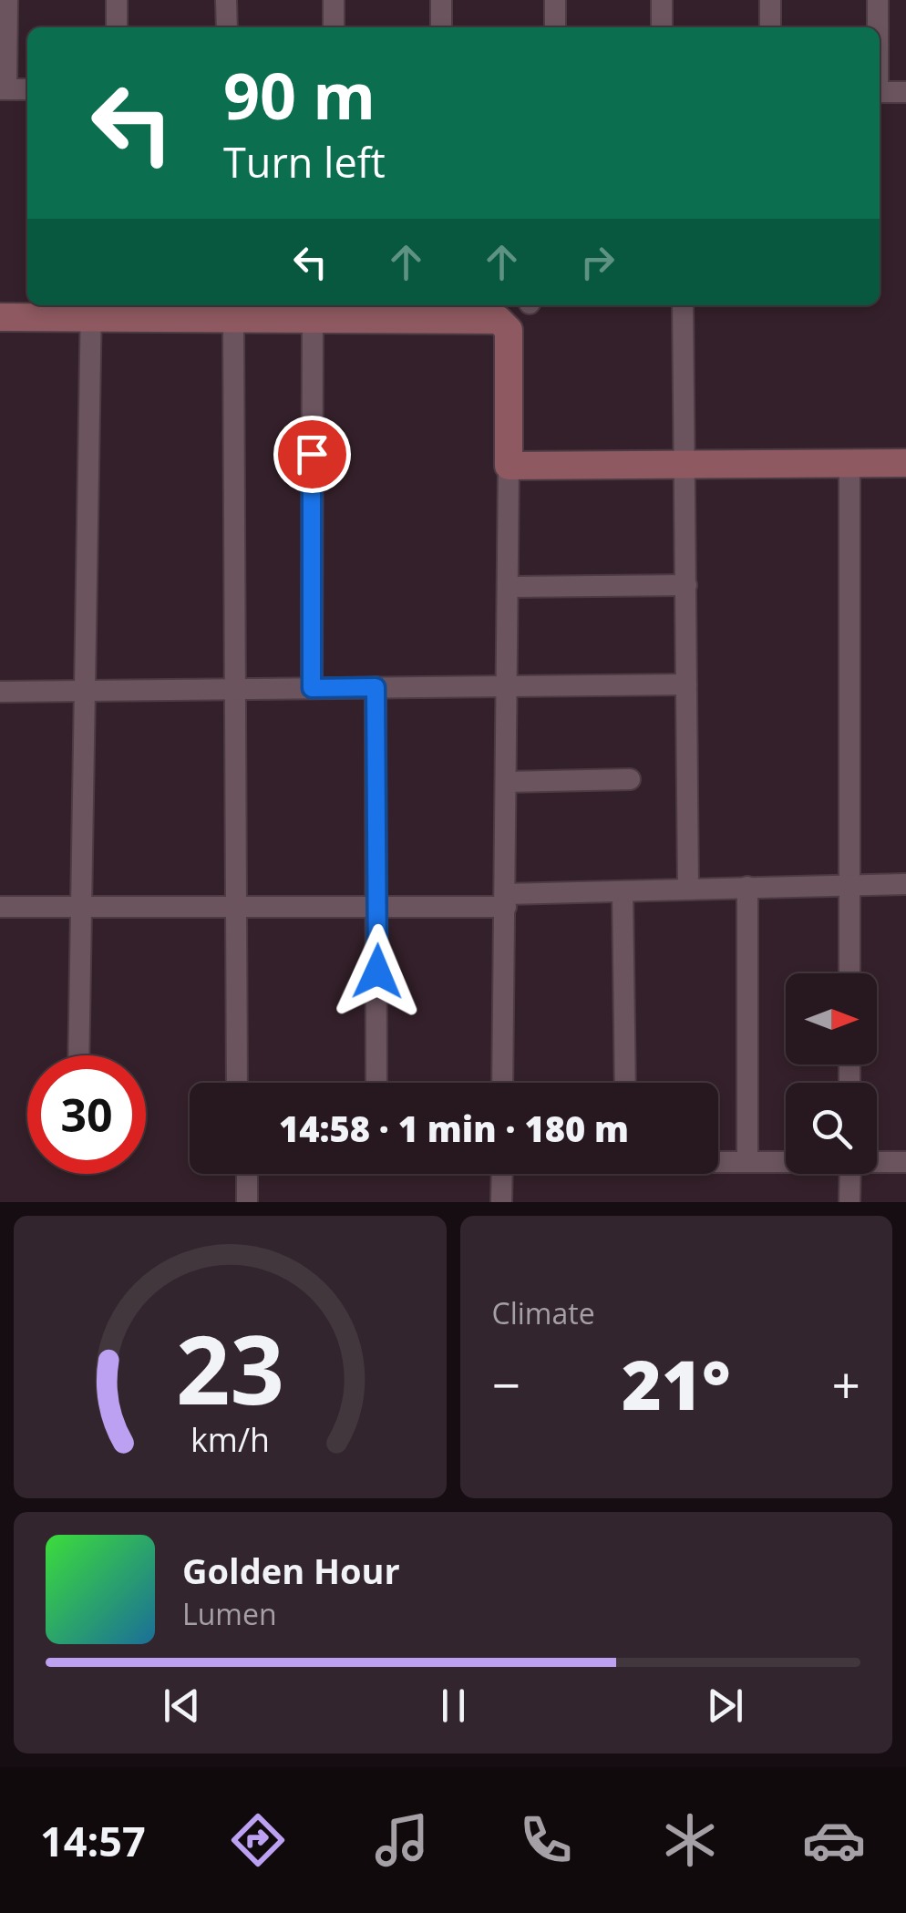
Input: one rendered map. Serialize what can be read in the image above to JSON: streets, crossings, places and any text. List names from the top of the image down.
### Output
{
  "north": "right",
  "page": {
    "turn": ["90 m", "Turn left"],
    "limit": "30",
    "trip": "14:58 · 1 min · 180 m",
    "tile": "Climate",
    "heat": ["−", "21°", "+"],
    "song": ["Golden Hour", "Lumen"],
    "tabs": "14:57",
    "gauge": ["23", "km/h"]
  }
}
